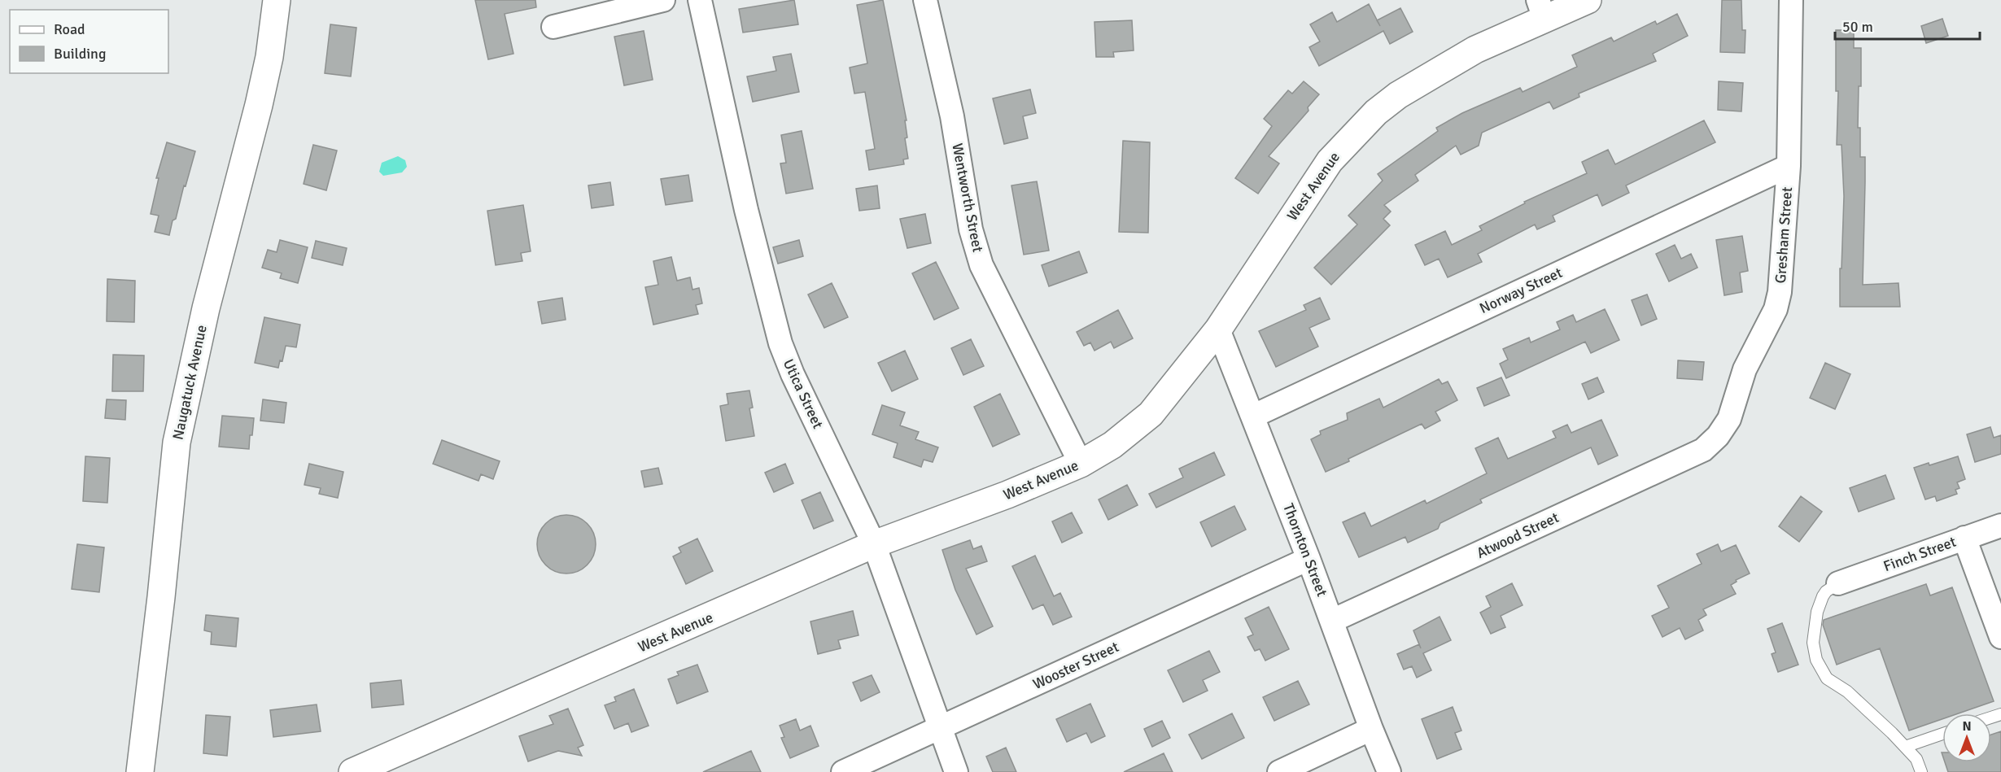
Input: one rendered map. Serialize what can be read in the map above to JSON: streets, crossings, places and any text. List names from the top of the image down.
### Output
{
  "streets": {
    "street": [
      "West Avenue",
      "Wentworth Street",
      "Gresham Street",
      "Norway Street",
      "Naugatuck Avenue",
      "Utica Street",
      "Atwood Street",
      "Thornton Street",
      "Finch Street",
      "Wooster Street"
    ]
  },
  "crossings": [
    ["West Avenue", "Wentworth Street"],
    ["West Avenue", "Utica Street"],
    ["West Avenue", "Thornton Street"],
    ["Gresham Street", "Norway Street"],
    ["Gresham Street", "Atwood Street"],
    ["Norway Street", "Thornton Street"],
    ["Utica Street", "Wooster Street"],
    ["Atwood Street", "Thornton Street"],
    ["Thornton Street", "Wooster Street"]
  ],
  "legend": ["Road", "Building"],
  "scale_bar": "50 m",
  "north": "top"
}
